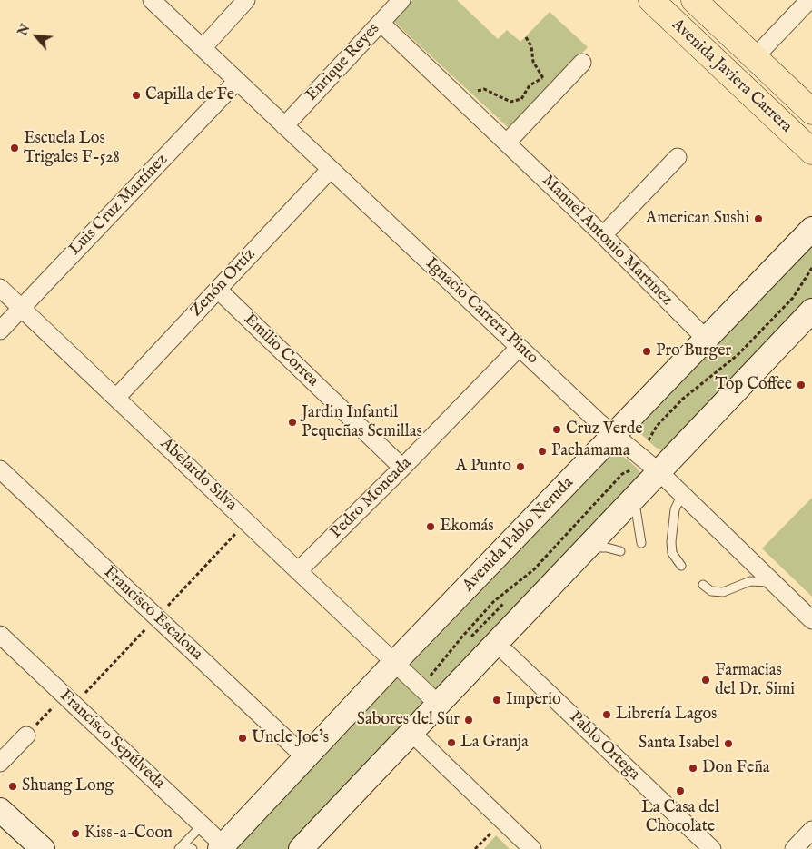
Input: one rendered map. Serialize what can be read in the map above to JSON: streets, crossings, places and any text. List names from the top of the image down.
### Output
{
  "streets": {
    "main road": ["Avenida Javiera Carrera", "Avenida Pablo Neruda"],
    "street": [
      "Enrique Reyes",
      "Luis Cruz Martínez",
      "Manuel Antonio Martínez",
      "Zenón Ortíz",
      "Ignacio Carrera Pinto",
      "Emilio Correa",
      "Abelardo Silva",
      "Pedro Moncada",
      "Francisco Escalona",
      "Francisco Sepúlveda",
      "Pablo Ortega"
    ]
  },
  "crossings": [
    ["Enrique Reyes", "Manuel Antonio Martínez"],
    ["Enrique Reyes", "Ignacio Carrera Pinto"],
    ["Luis Cruz Martínez", "Ignacio Carrera Pinto"],
    ["Luis Cruz Martínez", "Abelardo Silva"],
    ["Manuel Antonio Martínez", "Avenida Pablo Neruda"],
    ["Zenón Ortíz", "Ignacio Carrera Pinto"],
    ["Zenón Ortíz", "Emilio Correa"],
    ["Zenón Ortíz", "Abelardo Silva"],
    ["Ignacio Carrera Pinto", "Pedro Moncada"],
    ["Ignacio Carrera Pinto", "Avenida Pablo Neruda"],
    ["Emilio Correa", "Pedro Moncada"],
    ["Abelardo Silva", "Pedro Moncada"],
    ["Abelardo Silva", "Avenida Pablo Neruda"],
    ["Avenida Pablo Neruda", "Francisco Escalona"],
    ["Avenida Pablo Neruda", "Francisco Sepúlveda"]
  ],
  "places": [
    "Capilla de Fe",
    "Escuela Los Trigales F-528",
    "American Sushi",
    "Pro Burger",
    "Top Coffee",
    "Jardin Infantil Pequeñas Semillas",
    "Cruz Verde",
    "Pachamama",
    "A Punto",
    "Ekomás",
    "Farmacias del Dr. Simi",
    "Imperio",
    "Librería Lagos",
    "Sabores del Sur",
    "Uncle Joe's",
    "La Granja",
    "Santa Isabel",
    "Don Feña",
    "Shuang Long",
    "La Casa del Chocolate",
    "Kiss-a-Coon"
  ],
  "north": "top left"
}
